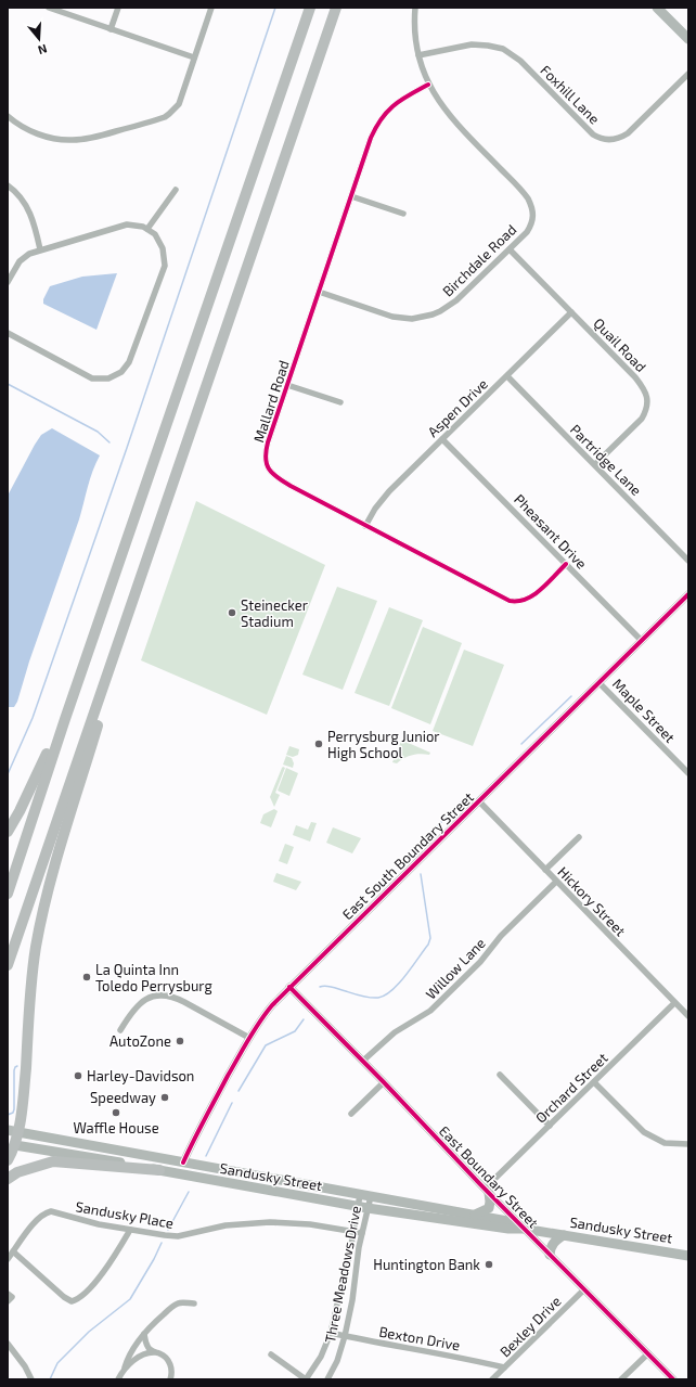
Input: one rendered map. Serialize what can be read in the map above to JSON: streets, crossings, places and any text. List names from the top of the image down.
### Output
{
  "streets": {
    "main road": ["Sandusky Street"],
    "street": [
      "Foxhill Lane",
      "Birchdale Road",
      "Quail Road",
      "Mallard Road",
      "Aspen Drive",
      "Partridge Lane",
      "Pheasant Drive",
      "Maple Street",
      "East South Boundary Street",
      "Hickory Street",
      "Willow Lane",
      "Orchard Street",
      "East Boundary Street",
      "Sandusky Place",
      "Three Meadows Drive",
      "Bexley Drive",
      "Bexton Drive"
    ]
  },
  "crossings": [
    ["Foxhill Lane", "Birchdale Road"],
    ["Birchdale Road", "Quail Road"],
    ["Birchdale Road", "Mallard Road"],
    ["Quail Road", "Aspen Drive"],
    ["Quail Road", "Partridge Lane"],
    ["Mallard Road", "Aspen Drive"],
    ["Mallard Road", "Pheasant Drive"],
    ["Aspen Drive", "Partridge Lane"],
    ["Aspen Drive", "Pheasant Drive"],
    ["Pheasant Drive", "East South Boundary Street"],
    ["Maple Street", "East South Boundary Street"],
    ["East South Boundary Street", "Hickory Street"],
    ["East South Boundary Street", "Sandusky Street"],
    ["East South Boundary Street", "East Boundary Street"],
    ["Hickory Street", "Willow Lane"],
    ["Hickory Street", "Orchard Street"],
    ["Willow Lane", "East Boundary Street"],
    ["Orchard Street", "East Boundary Street"],
    ["Sandusky Street", "East Boundary Street"],
    ["Sandusky Street", "Three Meadows Drive"],
    ["East Boundary Street", "Bexley Drive"],
    ["Sandusky Place", "Three Meadows Drive"],
    ["Three Meadows Drive", "Bexton Drive"],
    ["Bexley Drive", "Bexton Drive"]
  ],
  "places": [
    "Steinecker Stadium",
    "Perrysburg Junior High School",
    "La Quinta Inn Toledo Perrysburg",
    "AutoZone",
    "Harley-Davidson",
    "Speedway",
    "Waffle House",
    "Huntington Bank"
  ],
  "north": "bottom"
}
